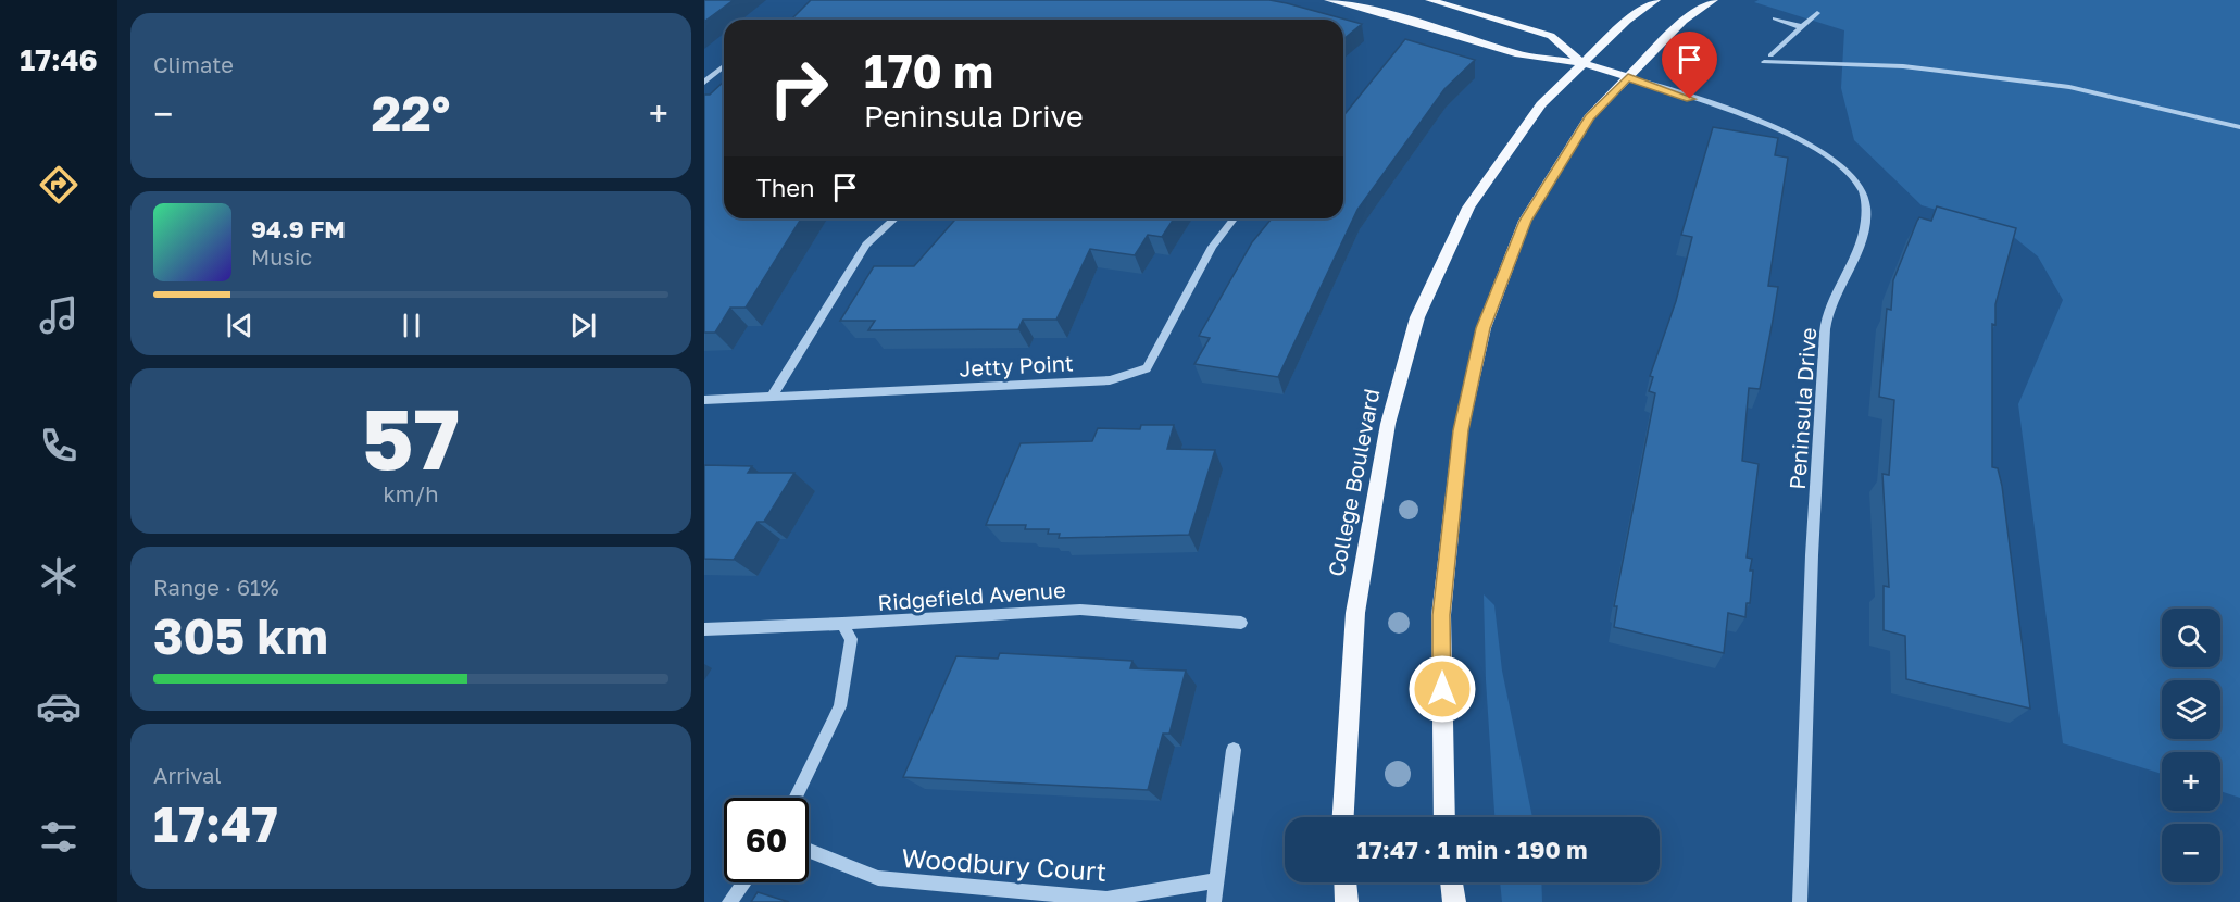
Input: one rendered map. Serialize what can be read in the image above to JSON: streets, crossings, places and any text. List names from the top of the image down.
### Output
{
  "streets": {
    "main road": ["College Boulevard"],
    "street": [
      "Jetty Point",
      "Peninsula Drive",
      "Ridgefield Avenue",
      "Woodbury Court"
    ]
  },
  "page": {
    "tabs": "17:46",
    "tile": [
      "Climate",
      ["57", "km/h"],
      ["Range · 61%", "305 km"],
      ["Arrival", "17:47"]
    ],
    "turn": ["170 m", "Peninsula Drive"],
    "heat": ["−", "22°", "+"],
    "then": "Then",
    "song": ["94.9 FM", "Music"],
    "map_buttons": ["+", "−"],
    "limit": "60",
    "trip": "17:47 · 1 min · 190 m"
  }
}
